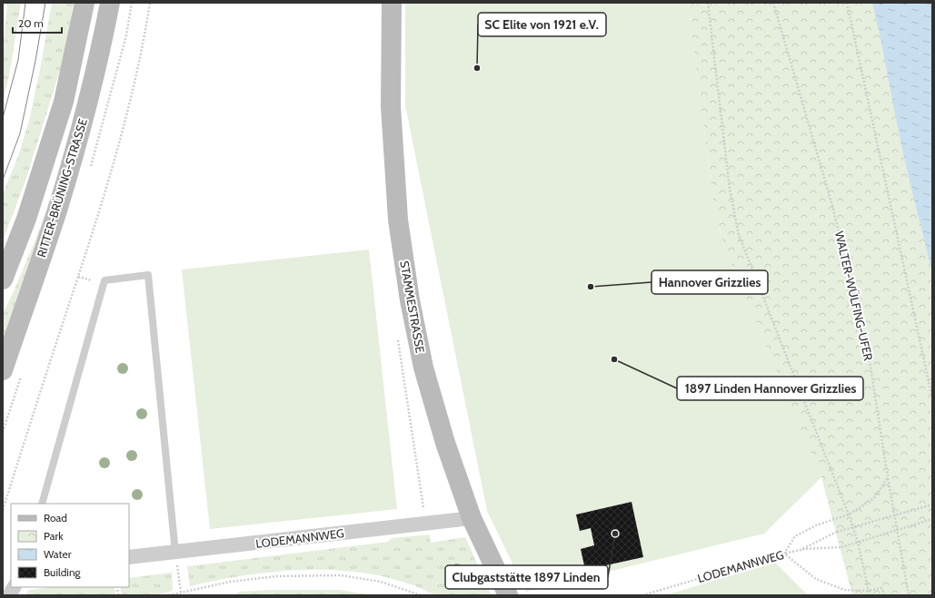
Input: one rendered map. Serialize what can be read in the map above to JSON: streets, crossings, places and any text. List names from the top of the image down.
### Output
{
  "streets": {
    "street": ["RITTER-BRÜNING-STRASSE", "STAMMESTRASSE", "LODEMANNWEG"],
    "path": ["WALTER-WÜLFING-UFER"]
  },
  "crossings": [
    ["STAMMESTRASSE", "LODEMANNWEG"]
  ],
  "places": [
    "SC Elite von 1921 e.V.",
    "Hannover Grizzlies",
    "1897 Linden Hannover Grizzlies",
    "Clubgaststätte 1897 Linden"
  ],
  "legend": [
    "Road",
    "Park",
    "Water",
    "Building"
  ],
  "scale_bar": "20 m"
}
